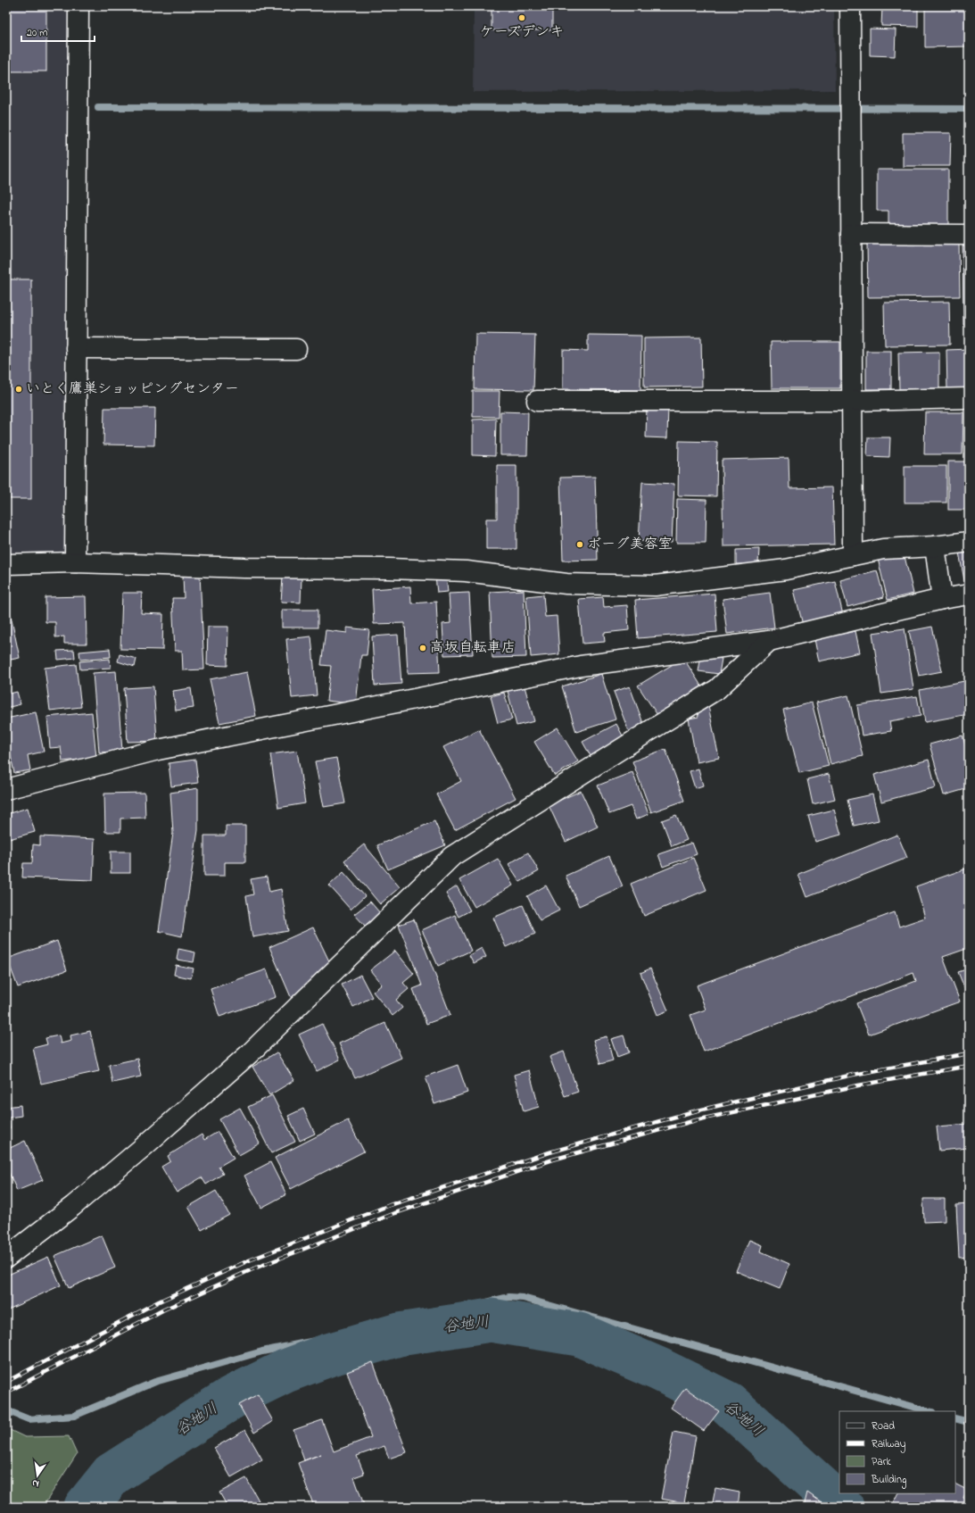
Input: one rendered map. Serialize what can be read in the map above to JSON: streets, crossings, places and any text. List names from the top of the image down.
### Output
{
  "water": ["谷地川"],
  "places": [
    "ケーズデンキ",
    "いとく鷹巣ショッピングセンター",
    "ボーグ美容室",
    "高坂自転車店"
  ],
  "legend": [
    "Road",
    "Railway",
    "Park",
    "Building"
  ],
  "scale_bar": "20 m",
  "north": "bottom"
}
